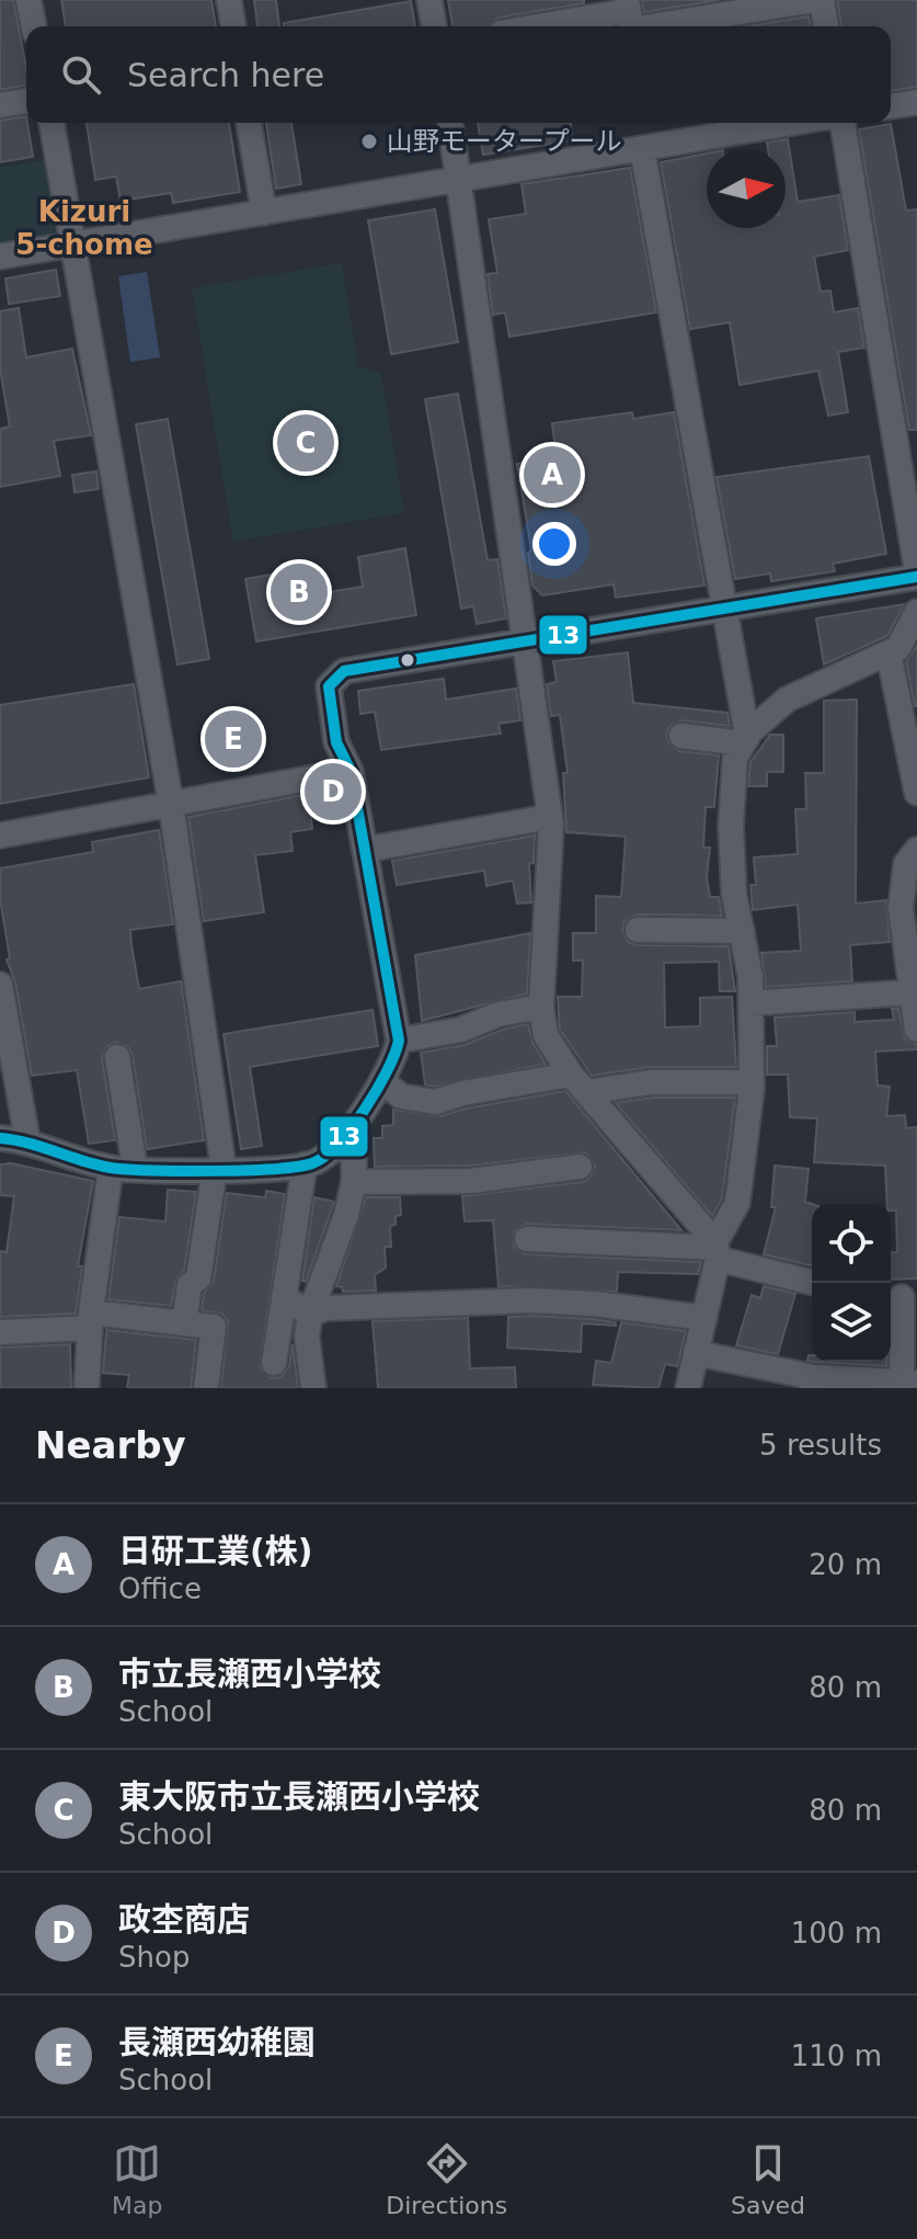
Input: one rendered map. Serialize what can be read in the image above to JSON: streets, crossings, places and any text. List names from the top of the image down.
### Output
{
  "districts": ["Kizuri 5-chome"],
  "places": ["山野モータープール"],
  "lines": ["transit line 13"],
  "north": "right",
  "page": {
    "search": "Search here",
    "pins": [
      "C",
      "A",
      "B",
      "E",
      "D"
    ],
    "heading": ["Nearby", "5 results"],
    "list": [
      {
        "mark": "A",
        "name": "日研工業(株)",
        "note": "Office",
        "value": "20 m"
      },
      {
        "mark": "B",
        "name": "市立長瀬西小学校",
        "note": "School",
        "value": "80 m"
      },
      {
        "mark": "C",
        "name": "東大阪市立長瀬西小学校",
        "note": "School",
        "value": "80 m"
      },
      {
        "mark": "D",
        "name": "政杢商店",
        "note": "Shop",
        "value": "100 m"
      },
      {
        "mark": "E",
        "name": "長瀬西幼稚園",
        "note": "School",
        "value": "110 m"
      }
    ],
    "nav": ["Map", "Directions", "Saved"]
  }
}
